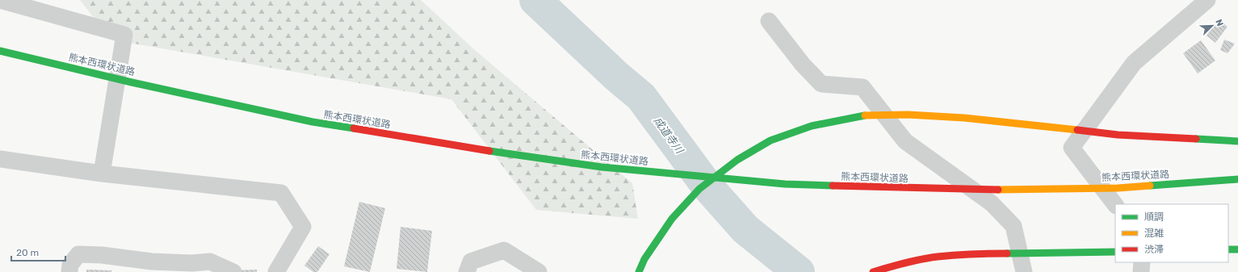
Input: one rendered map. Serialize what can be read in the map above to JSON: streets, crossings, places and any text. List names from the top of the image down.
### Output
{
  "streets": {
    "highway": ["熊本西環状道路"]
  },
  "water": ["成道寺川"],
  "legend": ["順調", "混雑", "渋滞"],
  "scale_bar": "20 m",
  "north": "top right"
}
